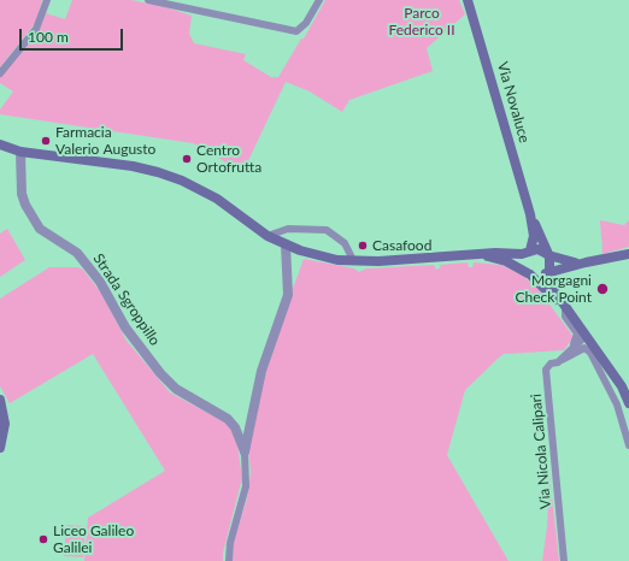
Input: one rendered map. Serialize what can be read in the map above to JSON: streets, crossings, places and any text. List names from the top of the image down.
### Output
{
  "streets": {
    "main road": ["Via Novaluce"],
    "street": ["Strada Sgroppillo", "Via Nicola Calipari"]
  },
  "parks": ["Parco Federico II"],
  "places": [
    "Farmacia Valerio Augusto",
    "Centro Ortofrutta",
    "Casafood",
    "Morgagni Check Point",
    "Liceo Galileo Galilei"
  ],
  "scale_bar": "100 m"
}
